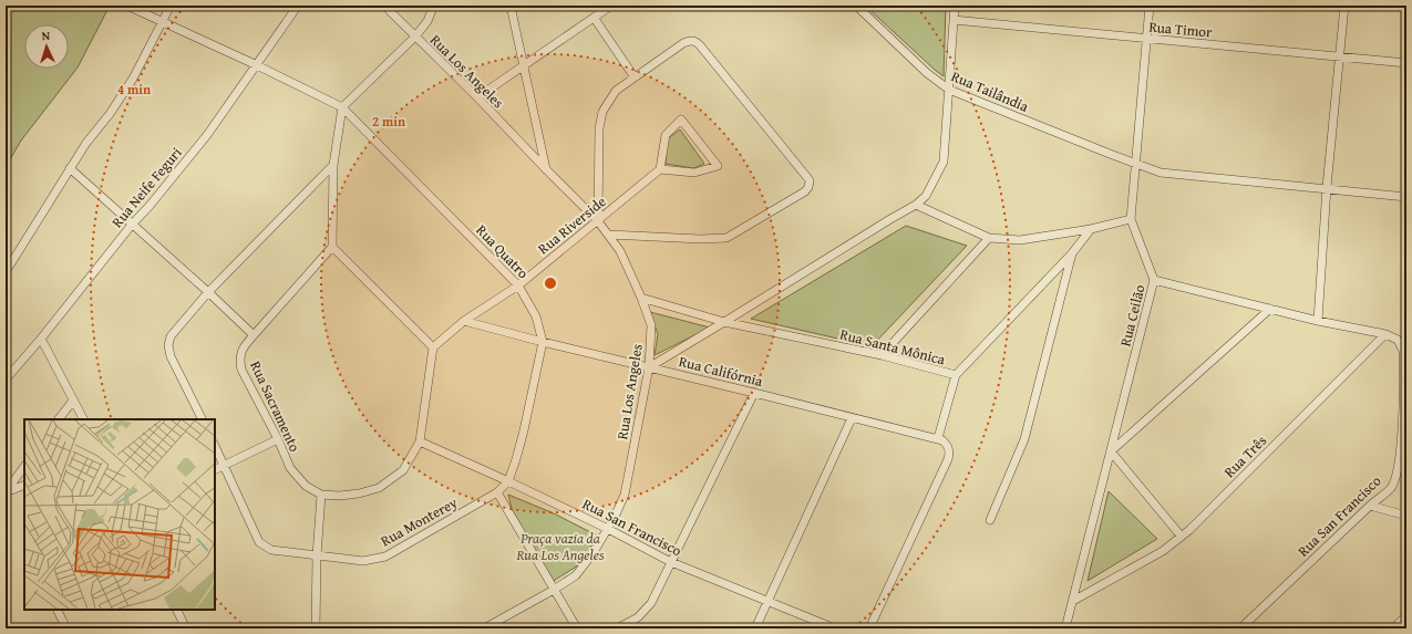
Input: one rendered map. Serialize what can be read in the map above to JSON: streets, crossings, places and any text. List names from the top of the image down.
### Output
{
  "streets": {
    "street": [
      "Rua Timor",
      "Rua Los Angeles",
      "Rua Tailândia",
      "Rua Neife Feguri",
      "Rua Riverside",
      "Rua Quatro",
      "Rua Ceilão",
      "Rua Santa Mônica",
      "Rua Califórnia",
      "Rua Sacramento",
      "Rua Três",
      "Rua San Francisco",
      "Rua Monterey"
    ]
  },
  "crossings": [
    ["Rua Timor", "Rua Ceilão"],
    ["Rua Los Angeles", "Rua Riverside"],
    ["Rua Los Angeles", "Rua Santa Mônica"],
    ["Rua Los Angeles", "Rua Califórnia"],
    ["Rua Los Angeles", "Rua San Francisco"],
    ["Rua Tailândia", "Rua Ceilão"],
    ["Rua Riverside", "Rua Quatro"],
    ["Rua Riverside", "Rua Califórnia"],
    ["Rua Quatro", "Rua Califórnia"],
    ["Rua Quatro", "Rua San Francisco"],
    ["Rua Quatro", "Rua Monterey"],
    ["Rua Ceilão", "Rua Três"],
    ["Rua Três", "Rua San Francisco"],
    ["Rua San Francisco", "Rua Monterey"]
  ],
  "parks": ["Praça vazia da Rua Los Angeles"],
  "north": "top",
  "rings": ["4 min", "2 min"]
}
